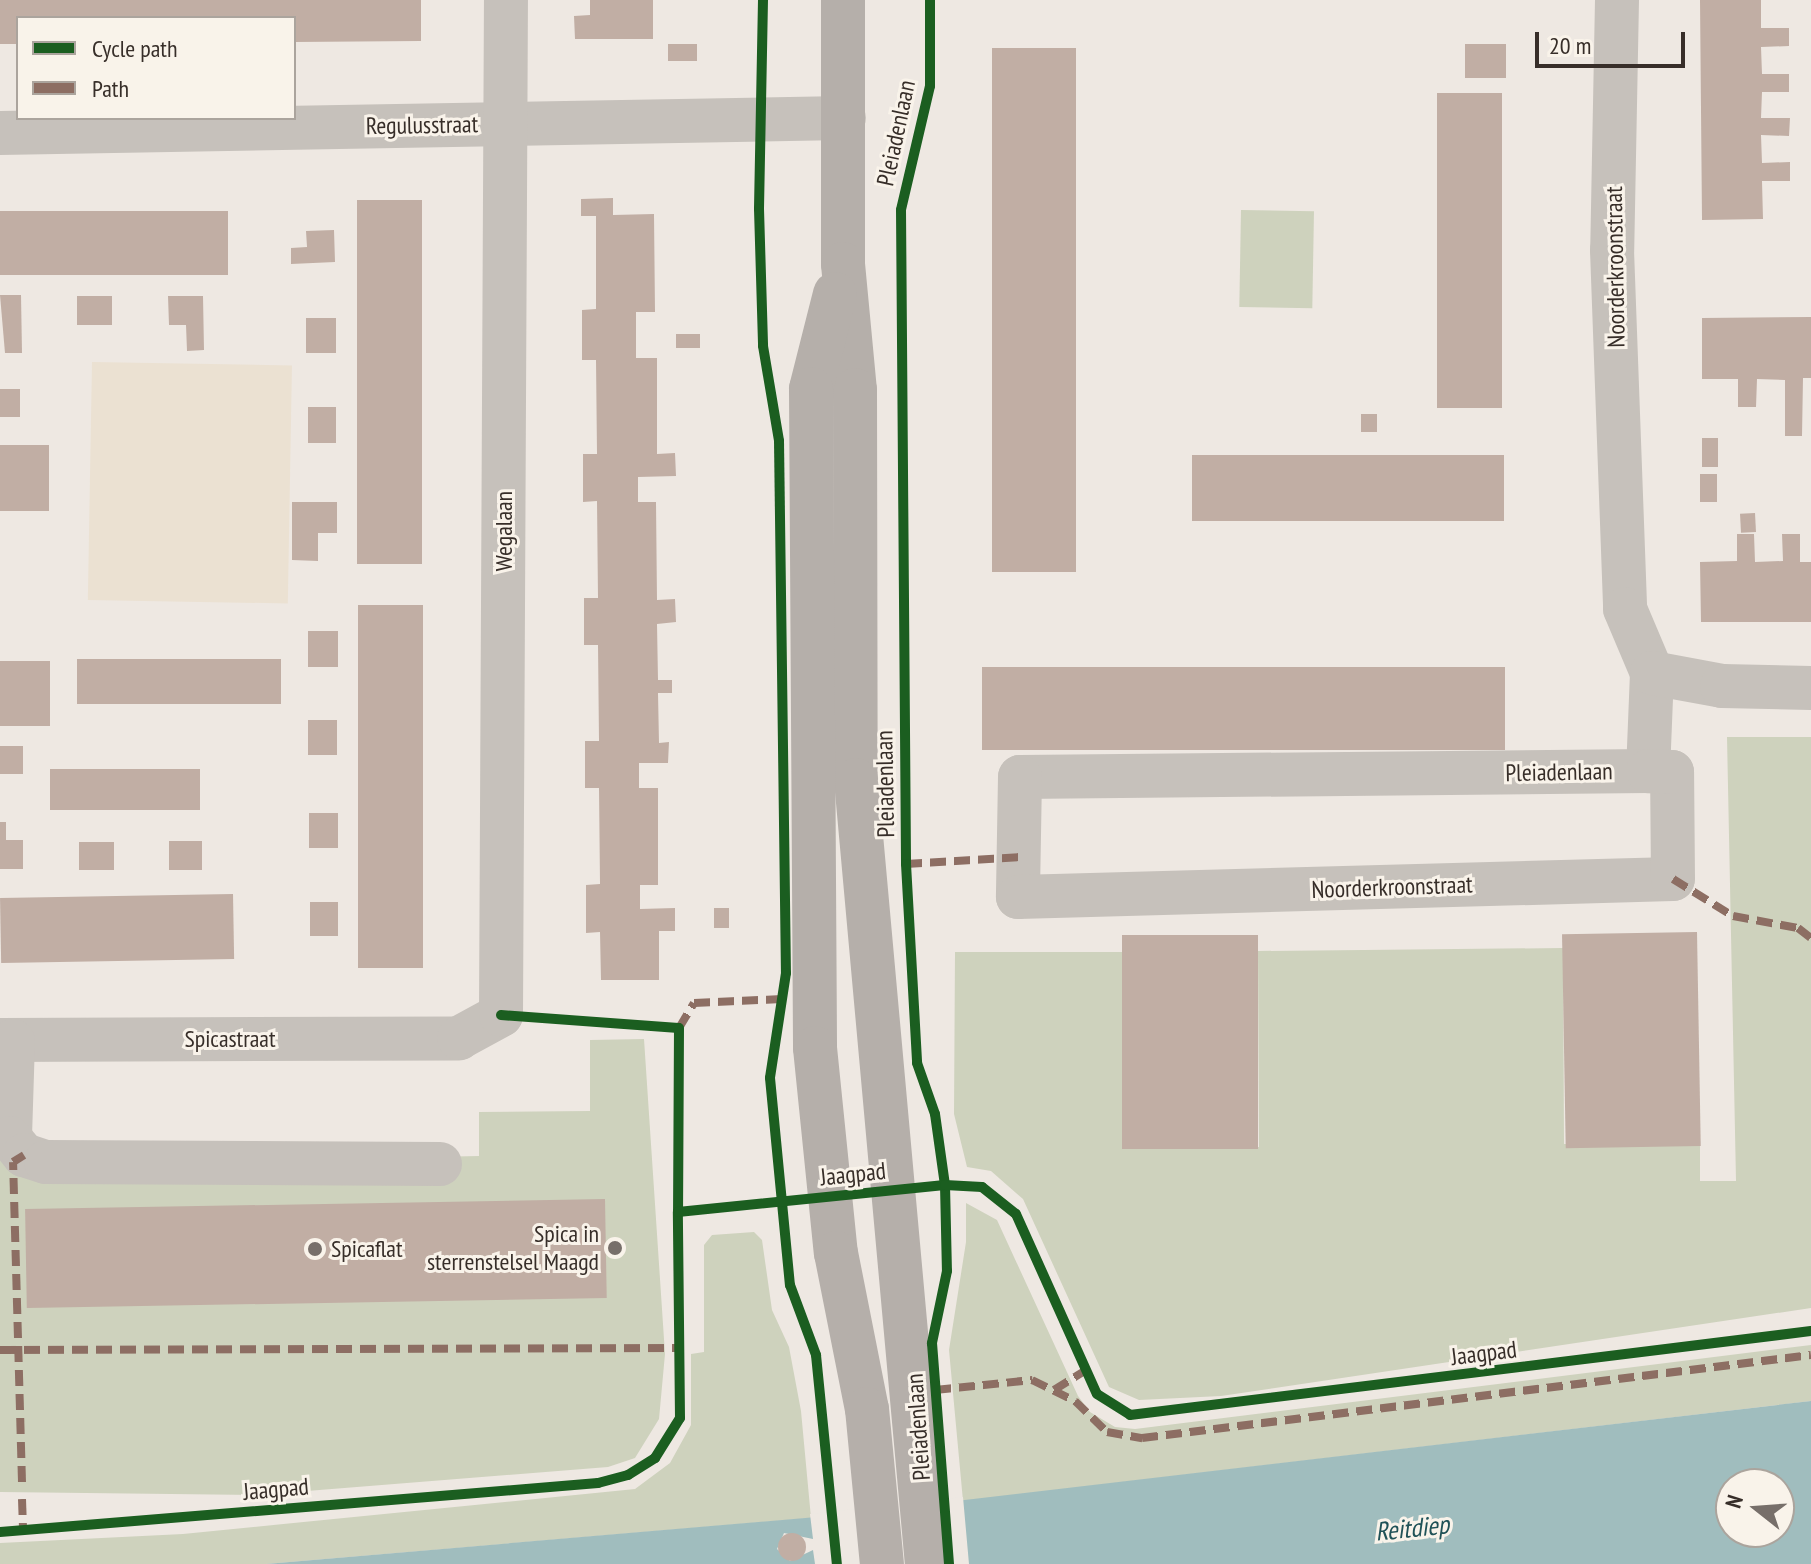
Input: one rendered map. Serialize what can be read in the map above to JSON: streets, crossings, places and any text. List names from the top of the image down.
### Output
{
  "streets": {
    "main road": ["Pleiadenlaan"],
    "street": [
      "Regulusstraat",
      "Noorderkroonstraat",
      "Wegalaan",
      "Spicastraat"
    ],
    "cycle path": ["Jaagpad"]
  },
  "crossings": [
    ["Regulusstraat", "Pleiadenlaan"],
    ["Regulusstraat", "Wegalaan"],
    ["Pleiadenlaan", "Noorderkroonstraat"],
    ["Wegalaan", "Spicastraat"]
  ],
  "water": ["Reitdiep"],
  "places": ["Spica in sterrenstelsel Maagd", "Spicaflat"],
  "legend": ["Cycle path", "Path"],
  "scale_bar": "20 m",
  "north": "left"
}
